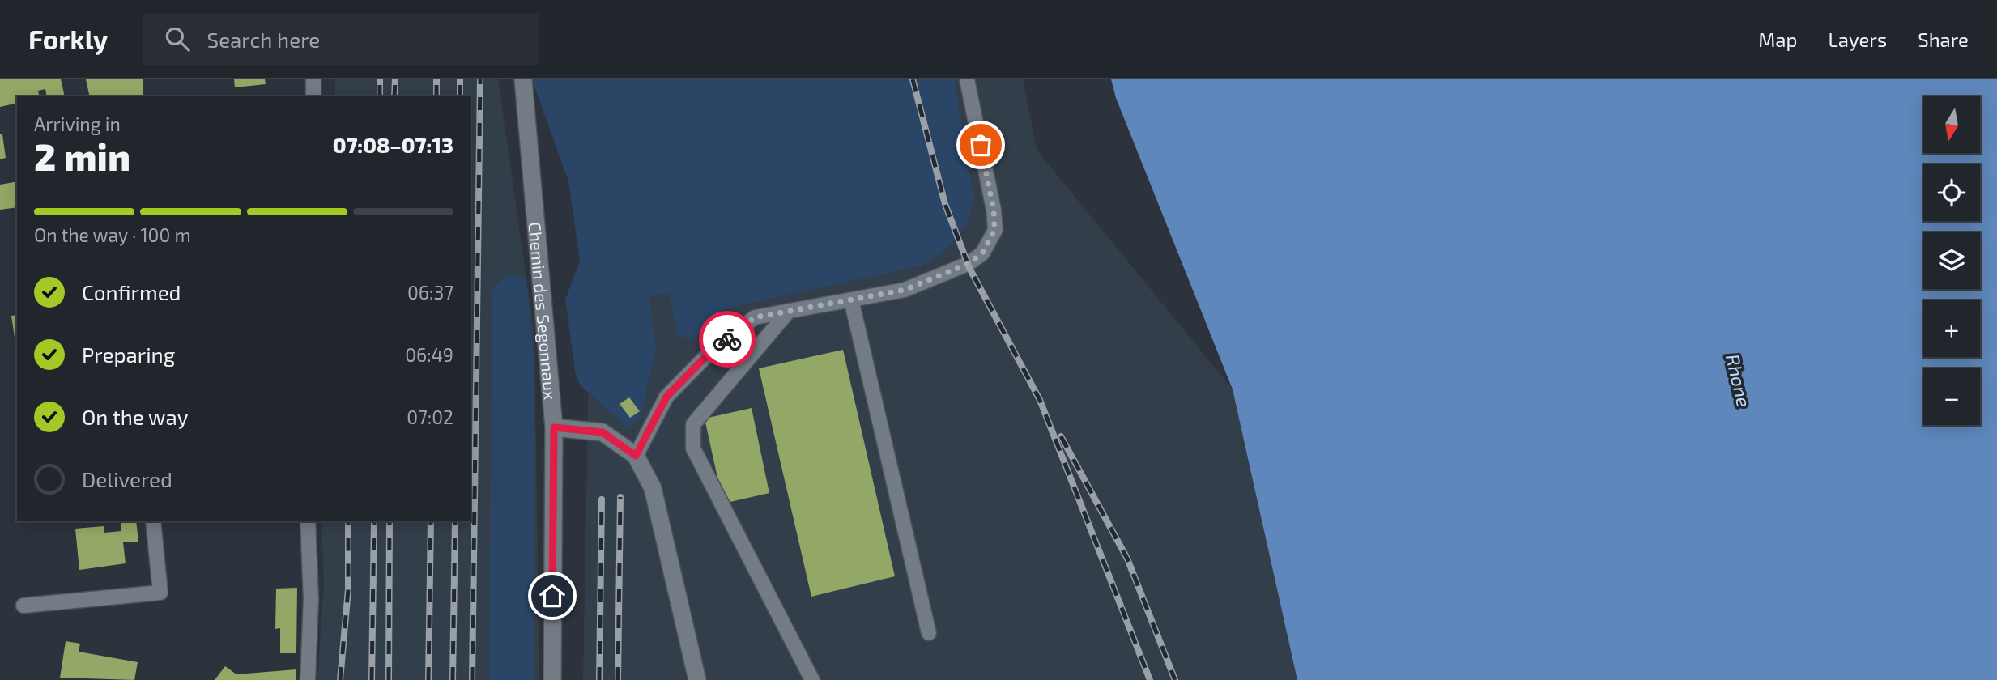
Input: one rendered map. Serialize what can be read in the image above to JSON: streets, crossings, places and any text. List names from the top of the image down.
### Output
{
  "streets": {
    "street": ["Chemin des Segonnaux"]
  },
  "water": ["Rhone"],
  "north": "bottom",
  "page": {
    "header": "Forkly",
    "search": "Search here",
    "nav": ["Map", "Layers", "Share"],
    "map_buttons": ["+", "−"],
    "heading": ["2 min", "Arriving in", "07:08–07:13"],
    "bar": "On the way · 100 m",
    "list": [
      ["Confirmed", "06:37"],
      ["Preparing", "06:49"],
      ["On the way", "07:02"],
      "Delivered"
    ]
  }
}
